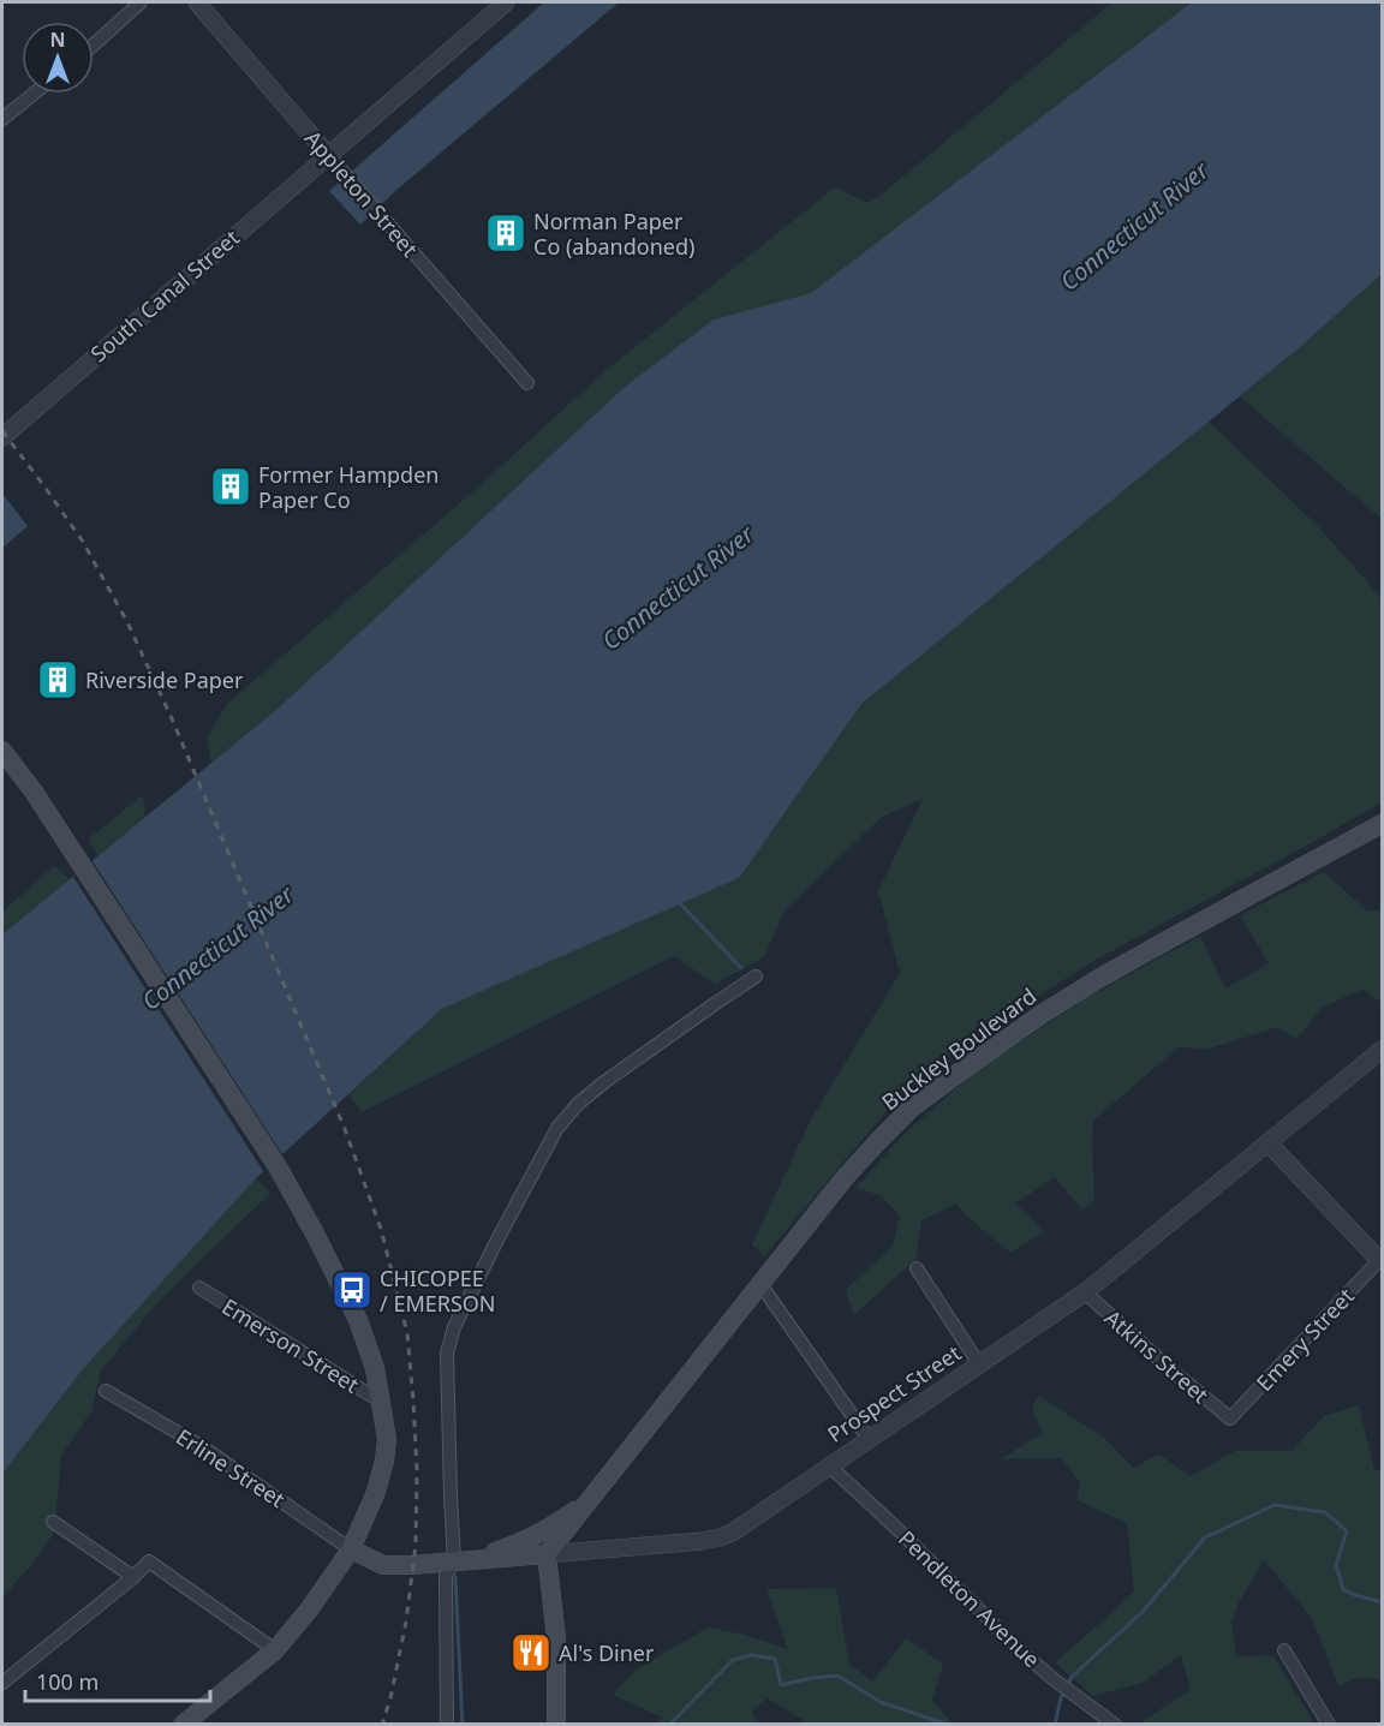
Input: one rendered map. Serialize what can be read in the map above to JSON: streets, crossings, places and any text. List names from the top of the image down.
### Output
{
  "streets": {
    "main road": ["Buckley Boulevard", "Prospect Street"],
    "street": [
      "Appleton Street",
      "South Canal Street",
      "Emery Street",
      "Emerson Street",
      "Atkins Street",
      "Erline Street",
      "Pendleton Avenue"
    ]
  },
  "crossings": [
    ["Appleton Street", "South Canal Street"],
    ["Buckley Boulevard", "Prospect Street"],
    ["Emery Street", "Atkins Street"],
    ["Atkins Street", "Prospect Street"],
    ["Prospect Street", "Erline Street"],
    ["Prospect Street", "Pendleton Avenue"]
  ],
  "water": ["Connecticut River"],
  "places": {
    "building": ["Norman Paper Co (abandoned)", "Former Hampden Paper Co", "Riverside Paper"],
    "bus stop": ["CHICOPEE / EMERSON"],
    "restaurant": ["Al's Diner"]
  },
  "scale_bar": "100 m",
  "north": "top"
}
